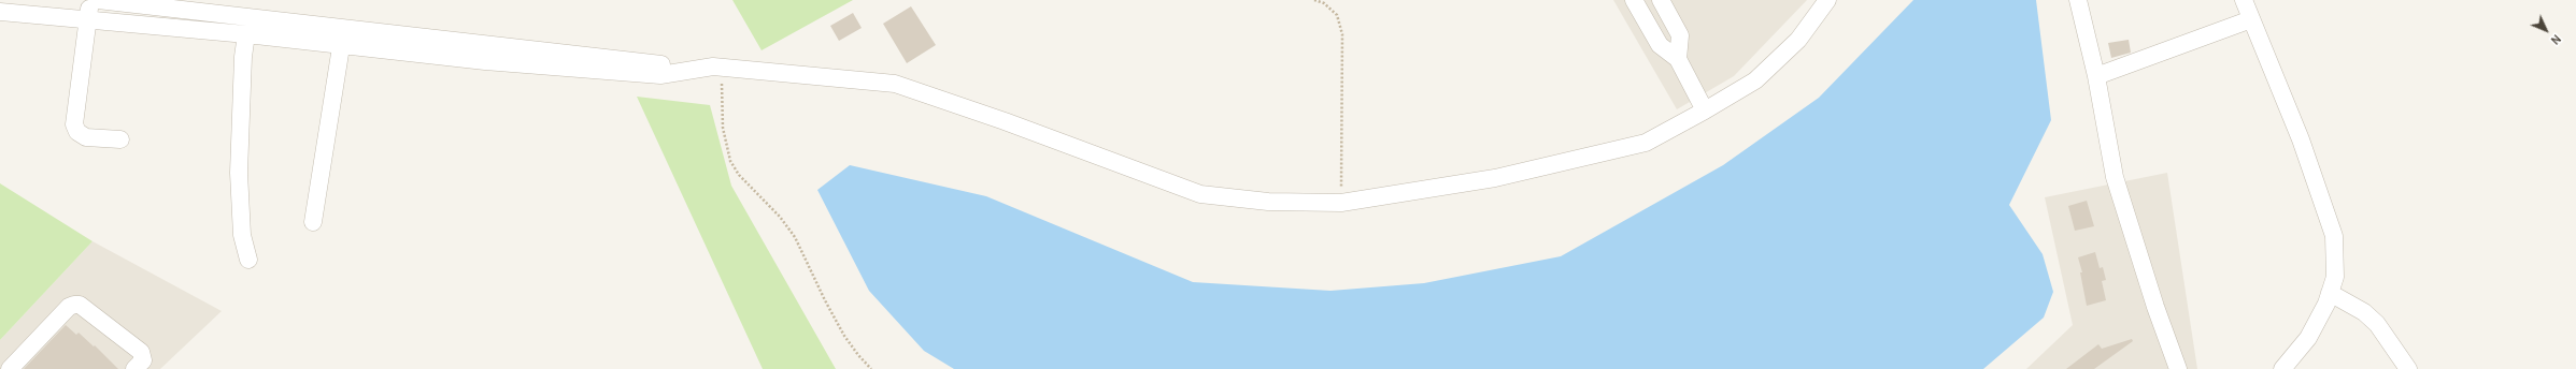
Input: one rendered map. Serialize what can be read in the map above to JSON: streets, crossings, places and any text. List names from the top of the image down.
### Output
{
  "north": "bottom right"
}
